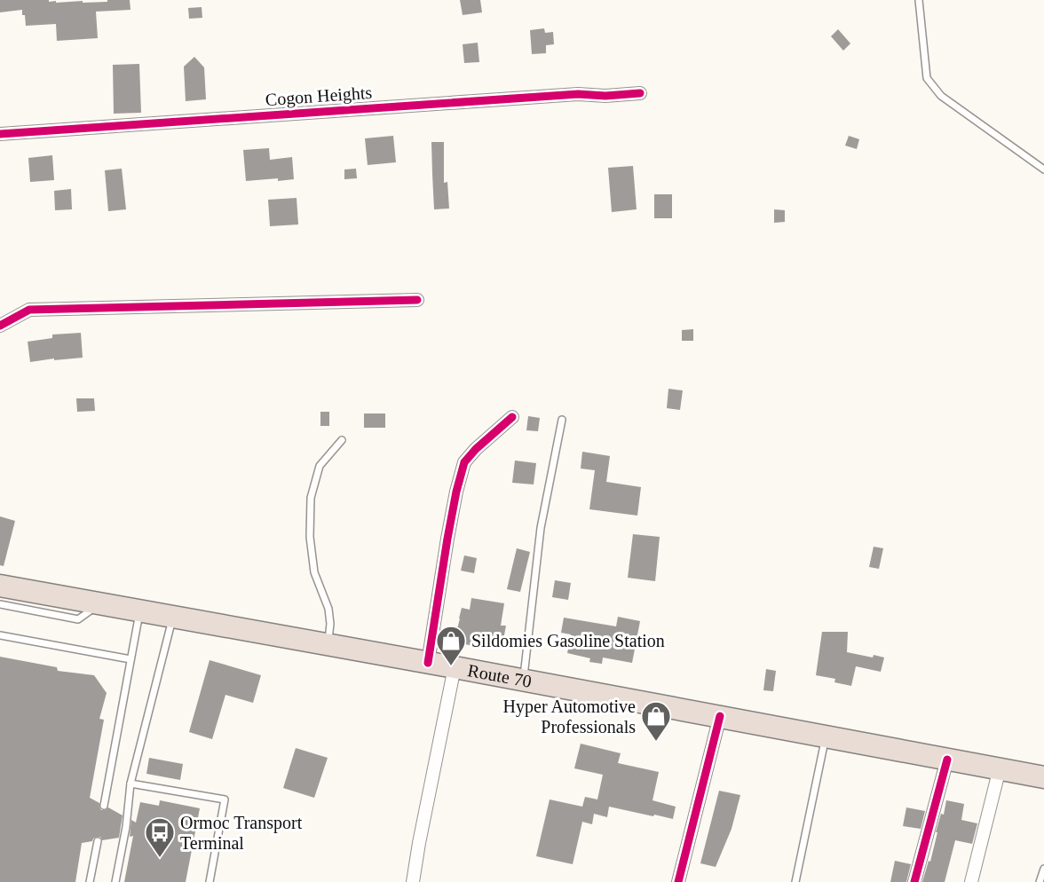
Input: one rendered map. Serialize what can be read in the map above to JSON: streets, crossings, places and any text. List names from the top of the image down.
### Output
{
  "streets": {
    "highway": ["Route 70"],
    "street": ["Cogon Heights"]
  },
  "places": {
    "shop": ["Sildomies Gasoline Station", "Hyper Automotive Professionals"],
    "bus stop": ["Ormoc Transport Terminal"]
  }
}
